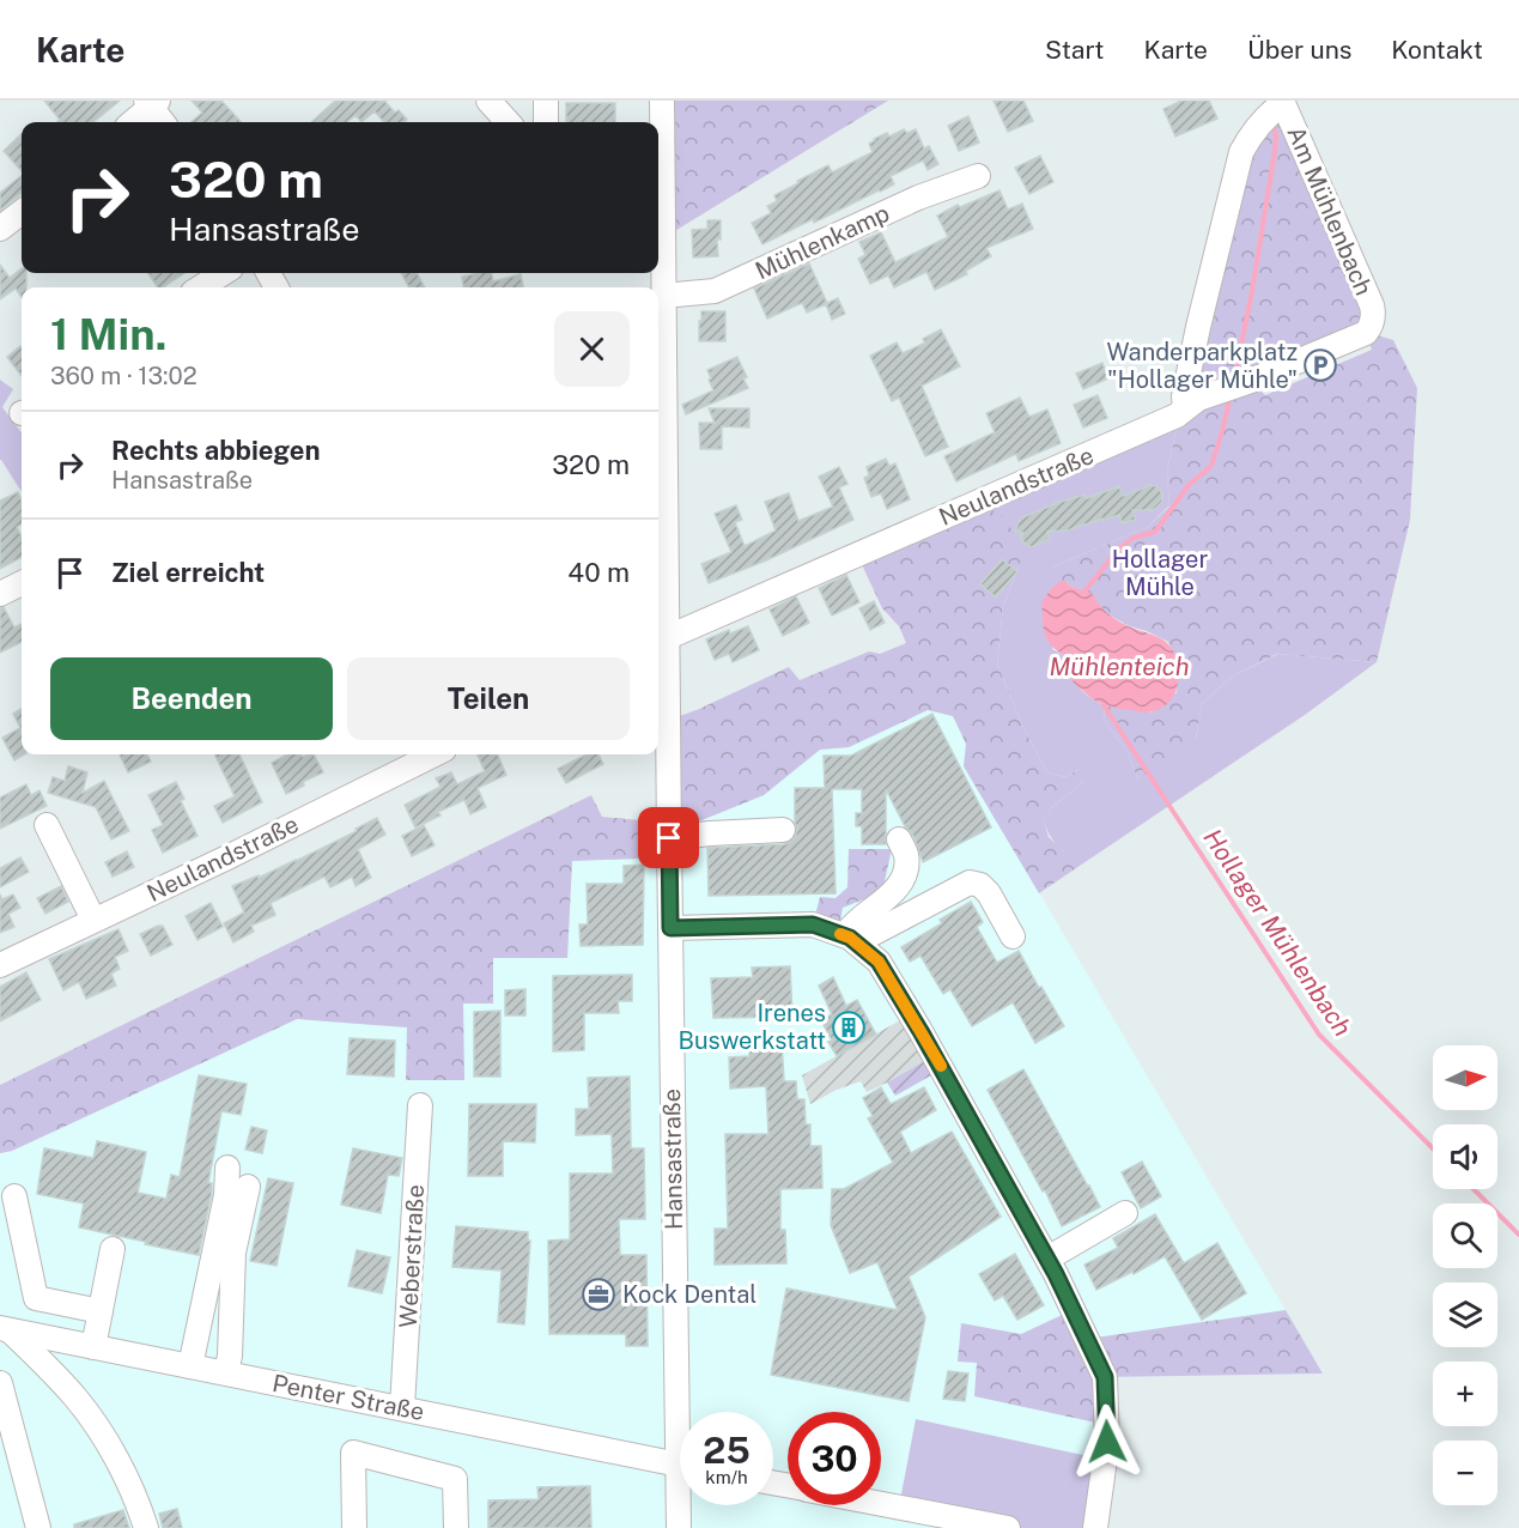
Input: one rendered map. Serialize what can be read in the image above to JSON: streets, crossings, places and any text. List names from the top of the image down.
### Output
{
  "streets": {
    "street": [
      "Am Mühlenbach",
      "Mühlenkamp",
      "Neulandstraße",
      "Hansastraße",
      "Weberstraße",
      "Penter Straße"
    ]
  },
  "crossings": [
    ["Am Mühlenbach", "Neulandstraße"],
    ["Mühlenkamp", "Hansastraße"],
    ["Neulandstraße", "Hansastraße"],
    ["Weberstraße", "Penter Straße"]
  ],
  "water": ["Mühlenteich", "Hollager Mühlenbach"],
  "parks": ["Hollager Mühle"],
  "places": {
    "parking": ["Wanderparkplatz \"Hollager Mühle\""],
    "building": ["Irenes Buswerkstatt"],
    "office": ["Kock Dental"]
  },
  "north": "right",
  "page": {
    "header": "Karte",
    "nav": [
      "Start",
      "Karte",
      "Über uns",
      "Kontakt"
    ],
    "turn": ["320 m", "Hansastraße"],
    "heading": ["1 Min.", "360 m · 13:02"],
    "list": [
      {
        "name": "Rechts abbiegen",
        "note": "Hansastraße",
        "value": "320 m"
      },
      {
        "name": "Ziel erreicht",
        "value": "40 m"
      }
    ],
    "buttons": ["Beenden", "Teilen"],
    "map_buttons": ["+", "−"],
    "speed": "25 km/h",
    "limit": "30"
  }
}
